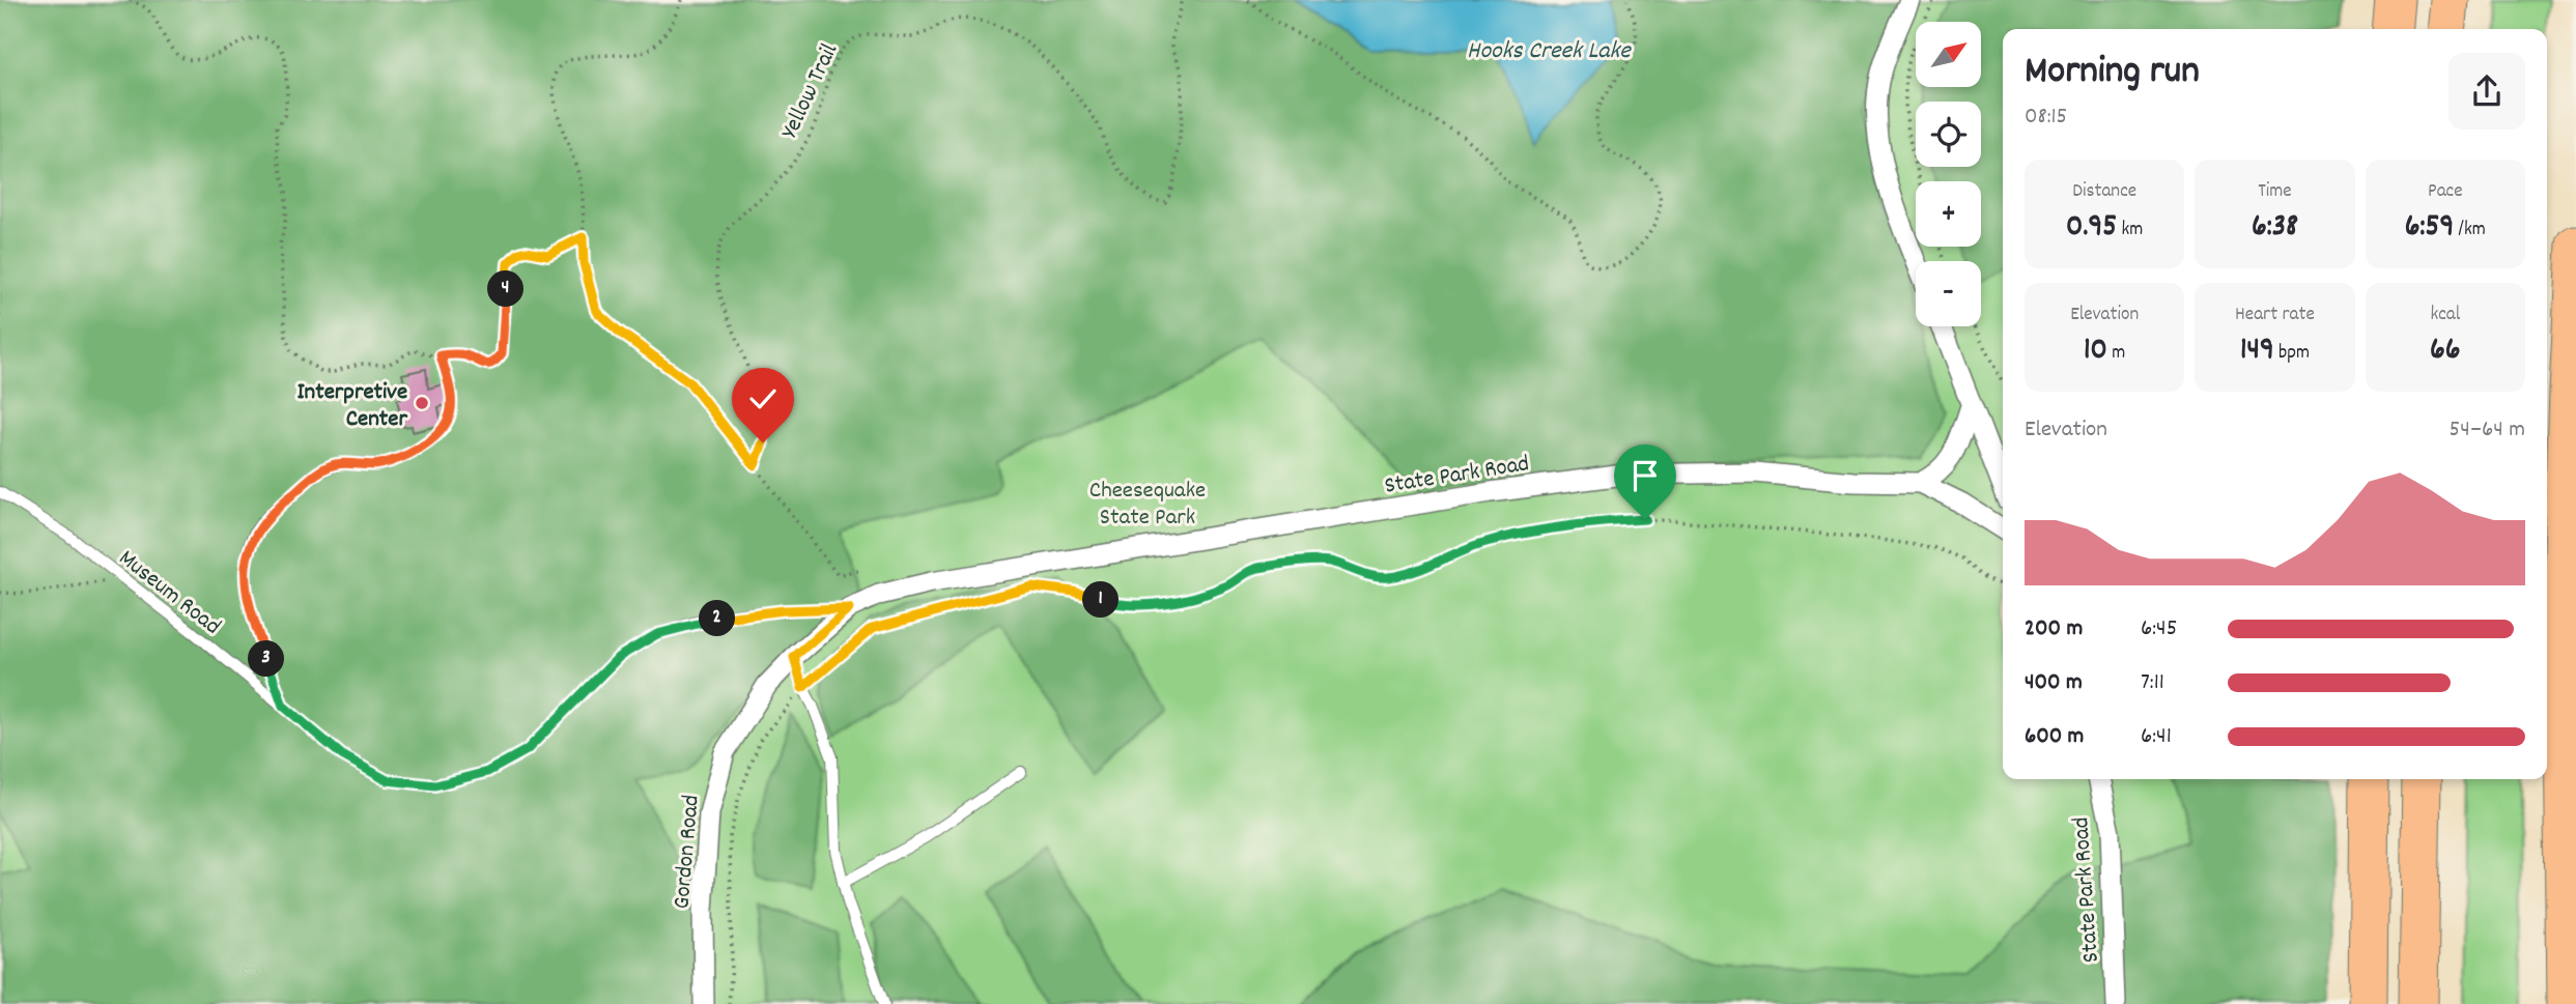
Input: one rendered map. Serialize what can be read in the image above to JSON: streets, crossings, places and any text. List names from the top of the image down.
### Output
{
  "streets": {
    "street": ["State Park Road", "Gordon Road"],
    "lane": ["Museum Road"],
    "path": ["Yellow Trail"]
  },
  "crossings": [
    ["State Park Road", "Gordon Road"],
    ["Museum Road", "Gordon Road"]
  ],
  "water": ["Hooks Creek Lake"],
  "parks": ["Cheesequake State Park"],
  "places": ["Interpretive Center"],
  "north": "top right",
  "page": {
    "map_buttons": ["+", "−"],
    "heading": ["Morning run", "08:15"],
    "stats": [
      ["Distance", "0.95 km"],
      ["Time", "6:38"],
      ["Pace", "6:59 /km"],
      ["Elevation", "10 m"],
      ["Heart rate", "149 bpm"],
      ["kcal", "66"]
    ],
    "pins": [
      "4",
      "1",
      "2",
      "3"
    ],
    "chart": ["Elevation", "54–64 m"],
    "list": [
      {
        "name": "200 m",
        "note": "6:45"
      },
      {
        "name": "400 m",
        "note": "7:11"
      },
      {
        "name": "600 m",
        "note": "6:41"
      }
    ]
  }
}
